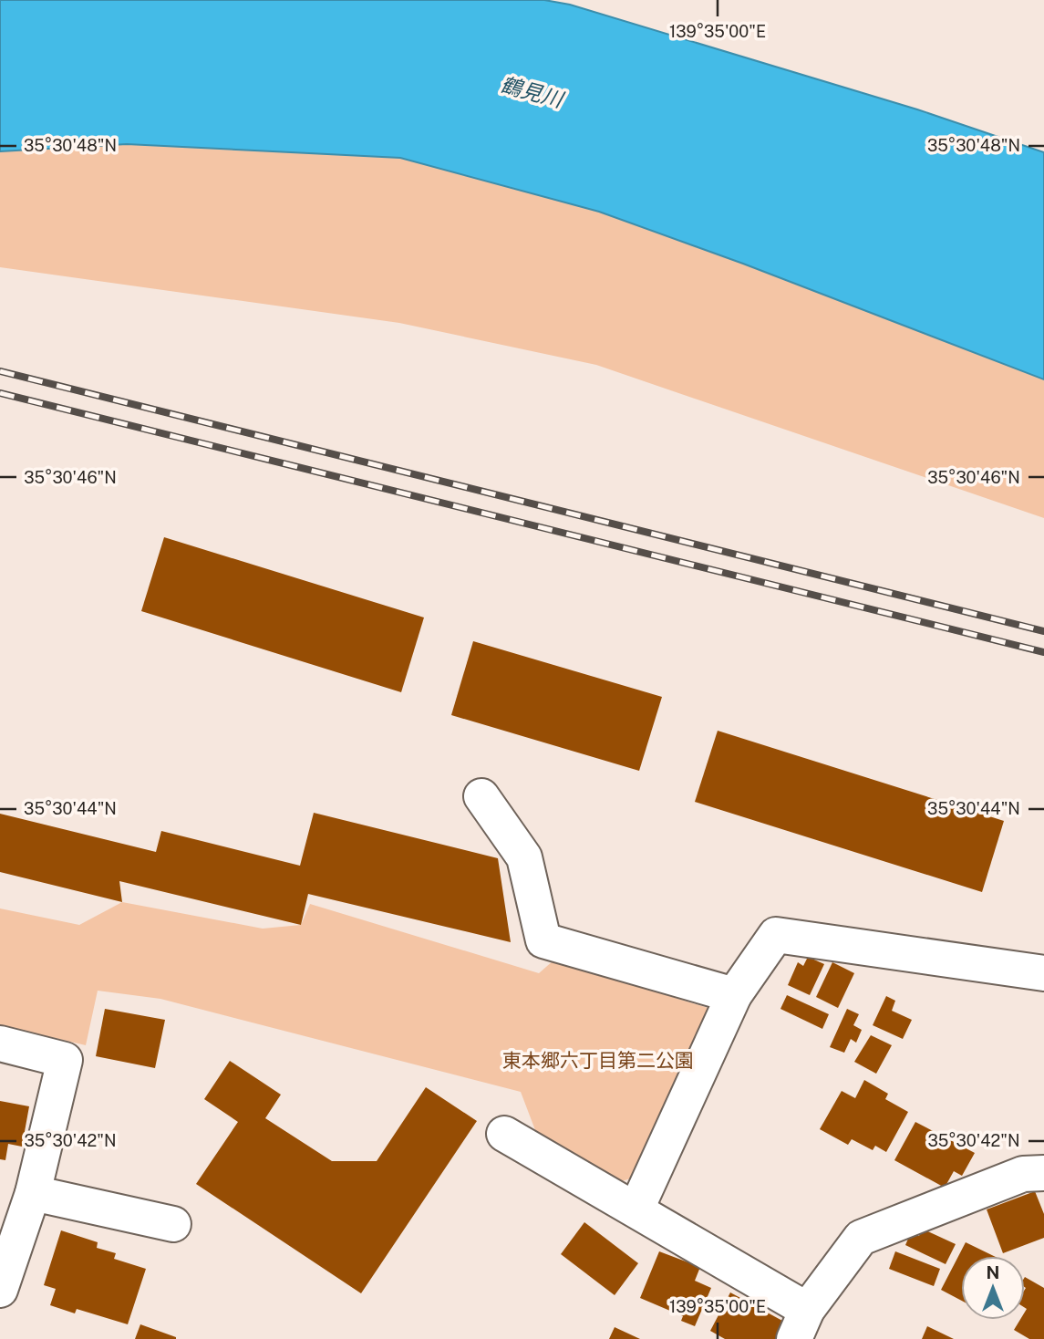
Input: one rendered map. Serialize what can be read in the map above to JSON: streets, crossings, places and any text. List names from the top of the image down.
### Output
{
  "water": ["鶴見川"],
  "parks": ["東本郷六丁目第二公園"],
  "north": "top",
  "coordinates": [
    "139°35'00\"E",
    "35°30'48\"N",
    "35°30'46\"N",
    "35°30'44\"N",
    "35°30'42\"N"
  ]
}
